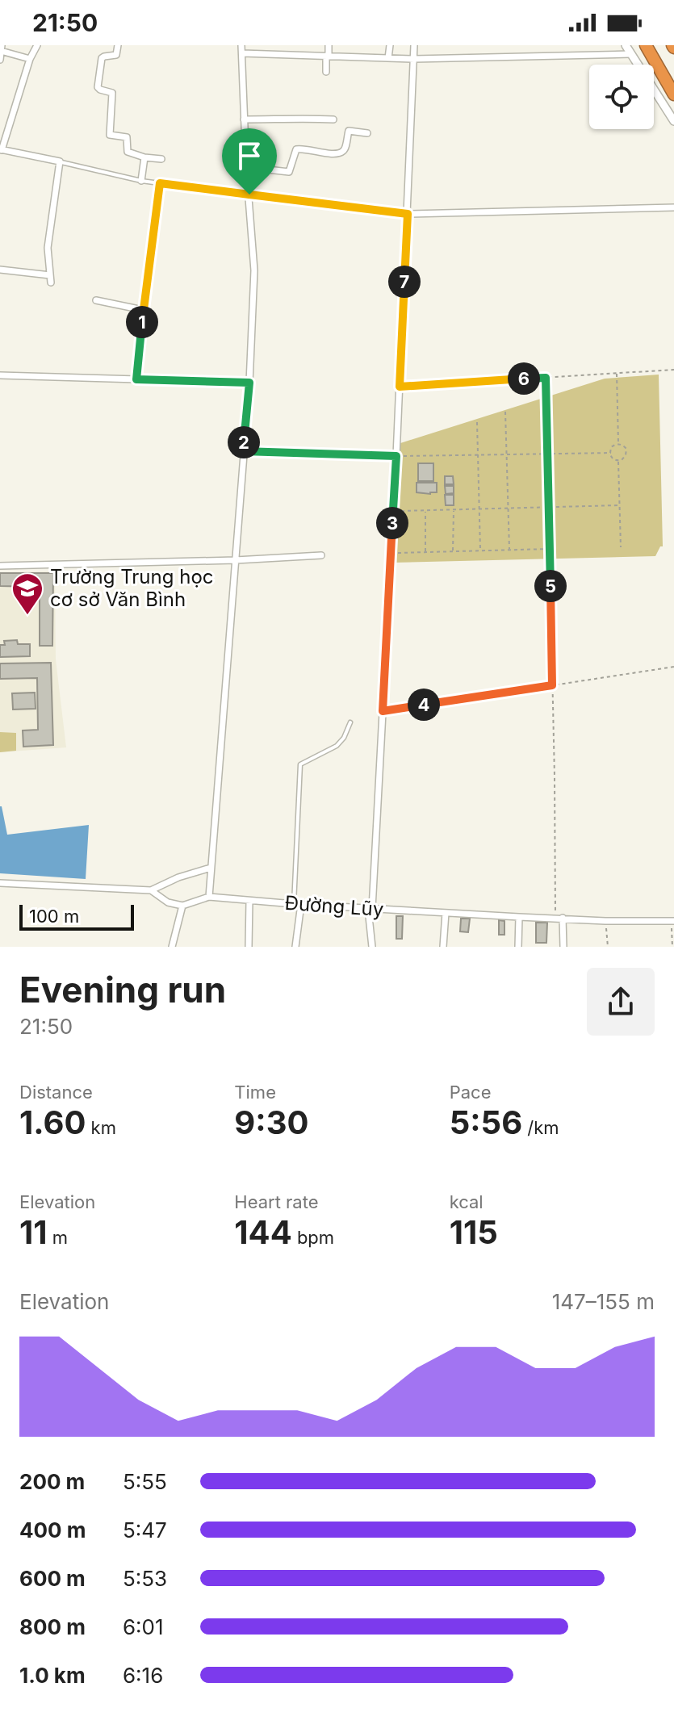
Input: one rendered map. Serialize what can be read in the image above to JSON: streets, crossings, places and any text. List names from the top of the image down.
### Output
{
  "streets": {
    "street": ["Đường Lũy"]
  },
  "places": {
    "school or university": ["Trường Trung học cơ sở Văn Bình"]
  },
  "scale_bar": "100 m",
  "page": {
    "status": "21:50",
    "pins": [
      "7",
      "1",
      "6",
      "2",
      "3",
      "5",
      "4"
    ],
    "scale": "100 m",
    "heading": ["Evening run", "21:50"],
    "stats": [
      ["Distance", "1.60 km"],
      ["Time", "9:30"],
      ["Pace", "5:56 /km"],
      ["Elevation", "11 m"],
      ["Heart rate", "144 bpm"],
      ["kcal", "115"]
    ],
    "chart": ["Elevation", "147–155 m"],
    "list": [
      {
        "name": "200 m",
        "note": "5:55"
      },
      {
        "name": "400 m",
        "note": "5:47"
      },
      {
        "name": "600 m",
        "note": "5:53"
      },
      {
        "name": "800 m",
        "note": "6:01"
      },
      {
        "name": "1.0 km",
        "note": "6:16"
      }
    ]
  }
}
